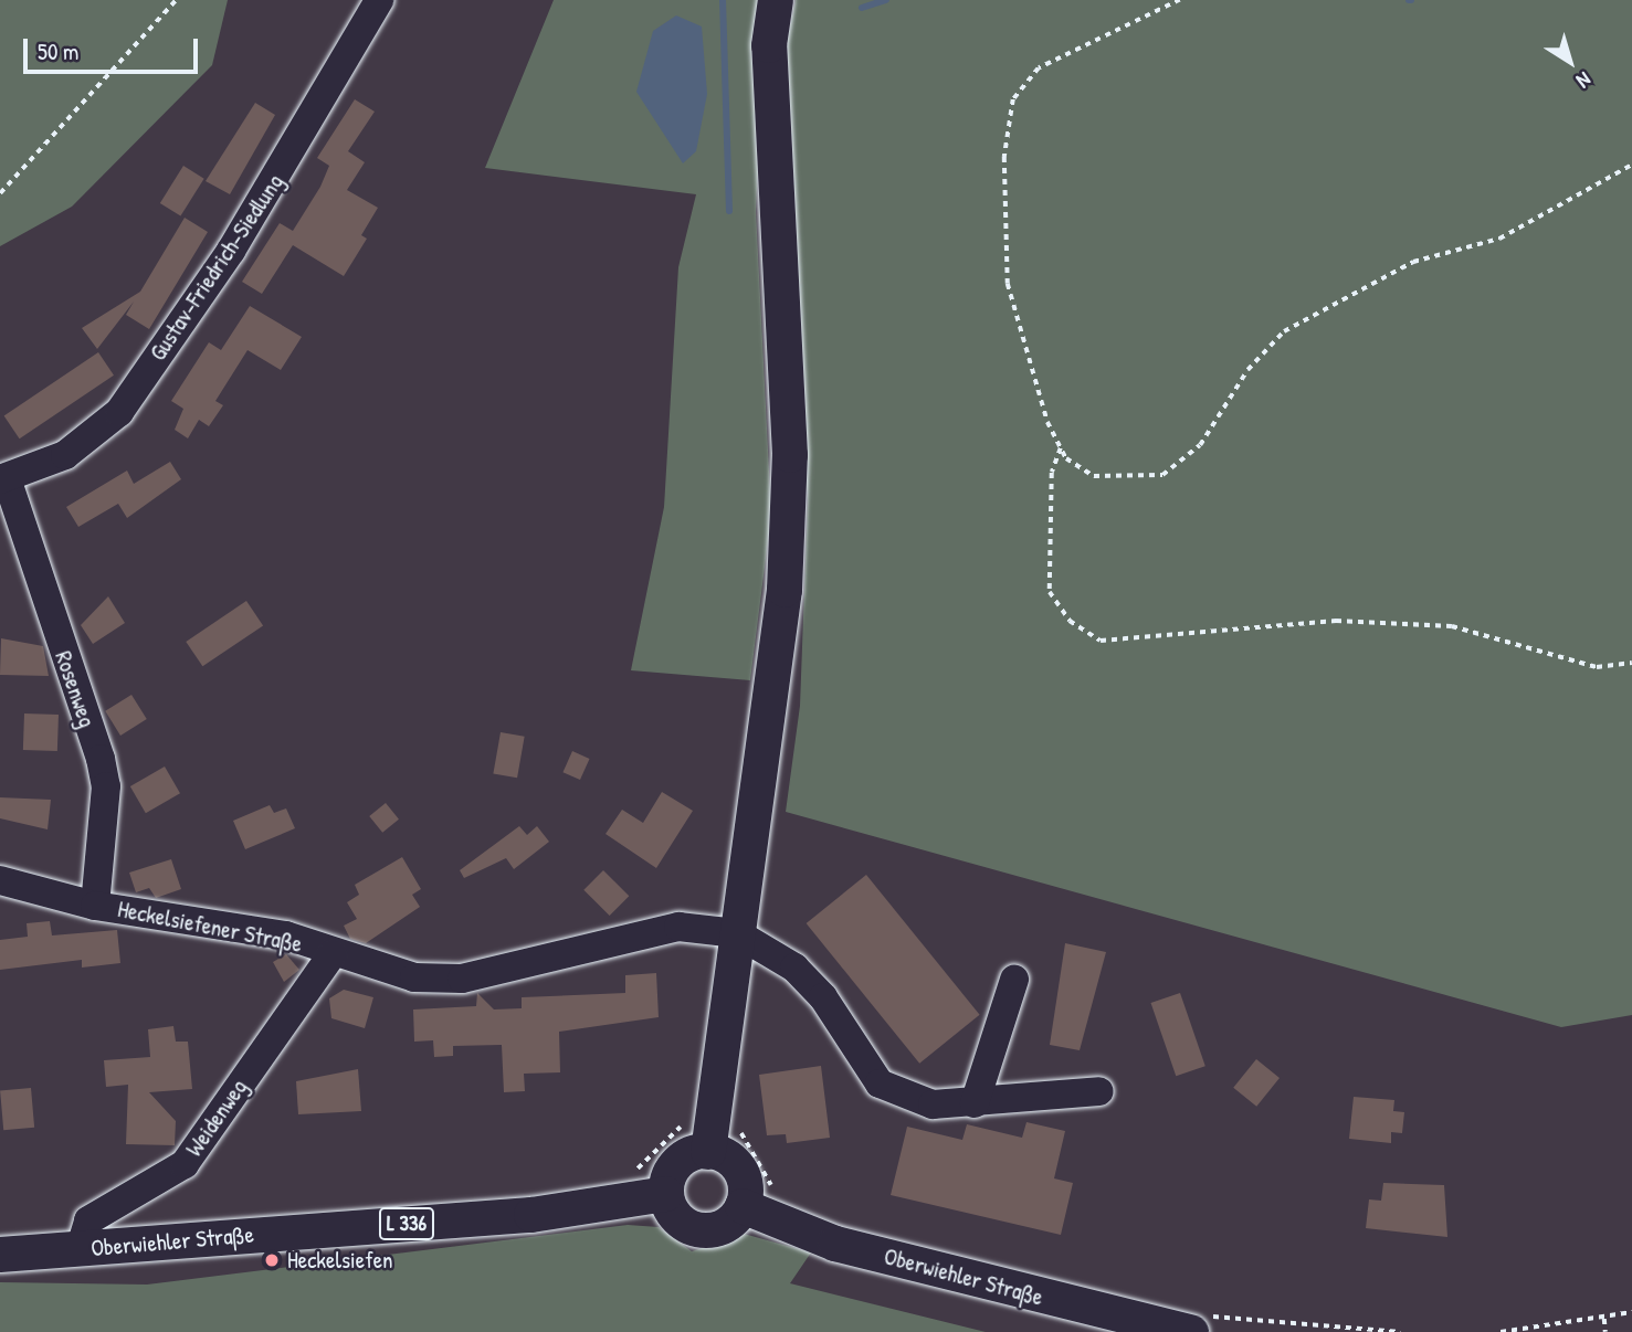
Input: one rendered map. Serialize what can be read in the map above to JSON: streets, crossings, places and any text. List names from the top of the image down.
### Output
{
  "streets": {
    "main road": ["L 336", "Oberwiehler Straße"],
    "street": [
      "Gustav-Friedrich-Siedlung",
      "Rosenweg",
      "Heckelsiefener Straße",
      "Weidenweg"
    ]
  },
  "crossings": [
    ["Gustav-Friedrich-Siedlung", "Rosenweg"],
    ["Rosenweg", "Heckelsiefener Straße"],
    ["Heckelsiefener Straße", "Weidenweg"],
    ["Weidenweg", "Oberwiehler Straße"]
  ],
  "places": ["Heckelsiefen"],
  "scale_bar": "50 m",
  "north": "bottom right"
}
